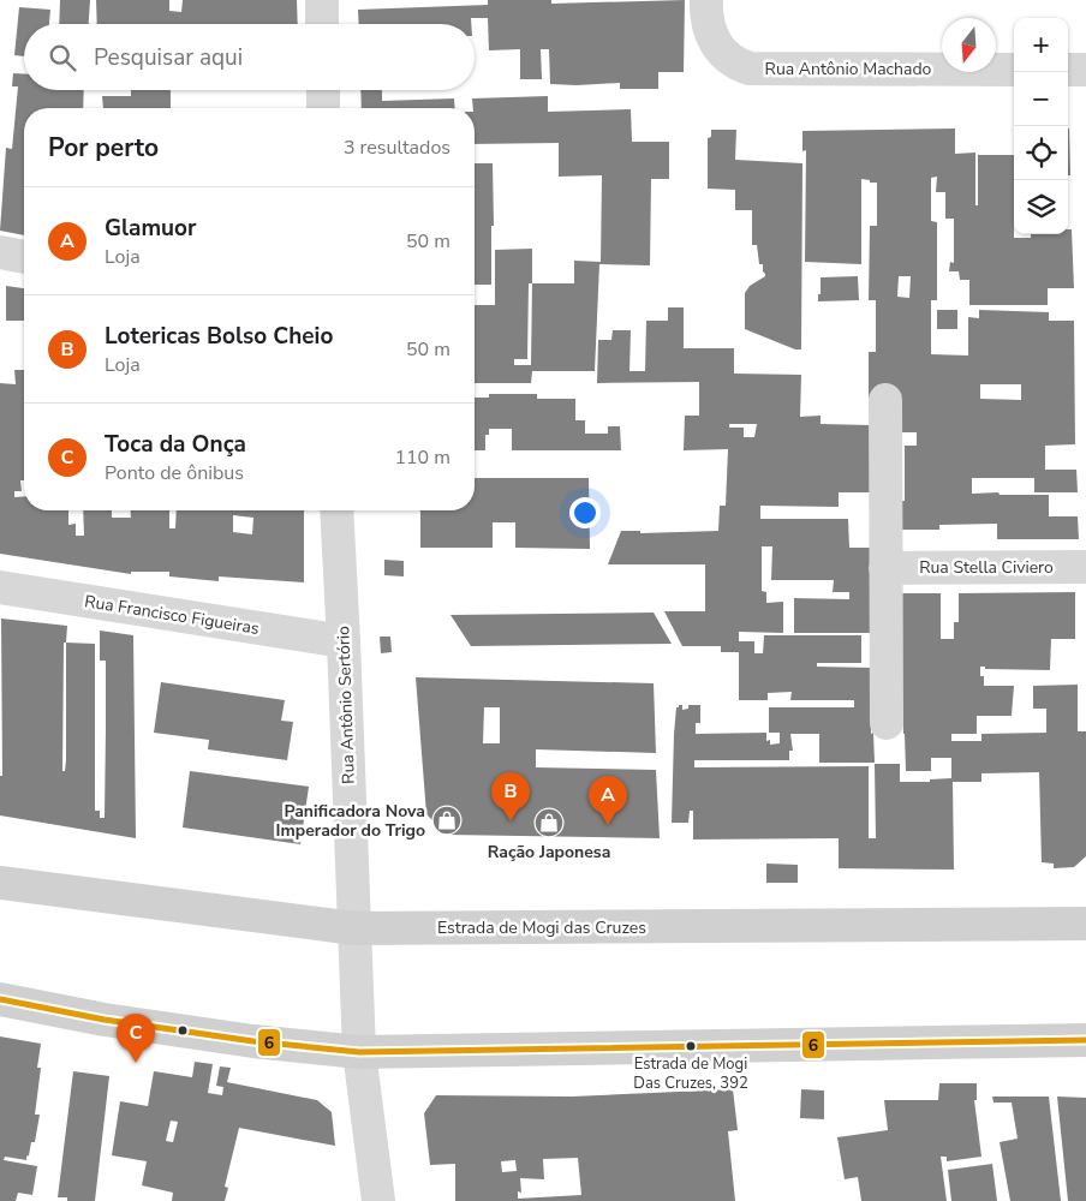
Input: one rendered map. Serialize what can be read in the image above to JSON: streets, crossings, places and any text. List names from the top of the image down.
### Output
{
  "streets": {
    "main road": ["Estrada de Mogi das Cruzes"],
    "street": [
      "Rua Antônio Machado",
      "Rua Stella Civiero",
      "Rua Francisco Figueiras",
      "Rua Antônio Sertório"
    ]
  },
  "crossings": [
    ["Rua Francisco Figueiras", "Rua Antônio Sertório"],
    ["Rua Antônio Sertório", "Estrada de Mogi das Cruzes"]
  ],
  "places": {
    "shop": ["Panificadora Nova Imperador do Trigo", "Ração Japonesa"],
    "other": ["Estrada de Mogi Das Cruzes, 392"]
  },
  "lines": ["transit line 6"],
  "north": "bottom",
  "page": {
    "map_buttons": ["+", "−"],
    "search": "Pesquisar aqui",
    "heading": ["Por perto", "3 resultados"],
    "list": [
      {
        "mark": "A",
        "name": "Glamuor",
        "note": "Loja",
        "value": "50 m"
      },
      {
        "mark": "B",
        "name": "Lotericas Bolso Cheio",
        "note": "Loja",
        "value": "50 m"
      },
      {
        "mark": "C",
        "name": "Toca da Onça",
        "note": "Ponto de ônibus",
        "value": "110 m"
      }
    ],
    "pins": ["B", "A", "C"]
  }
}
